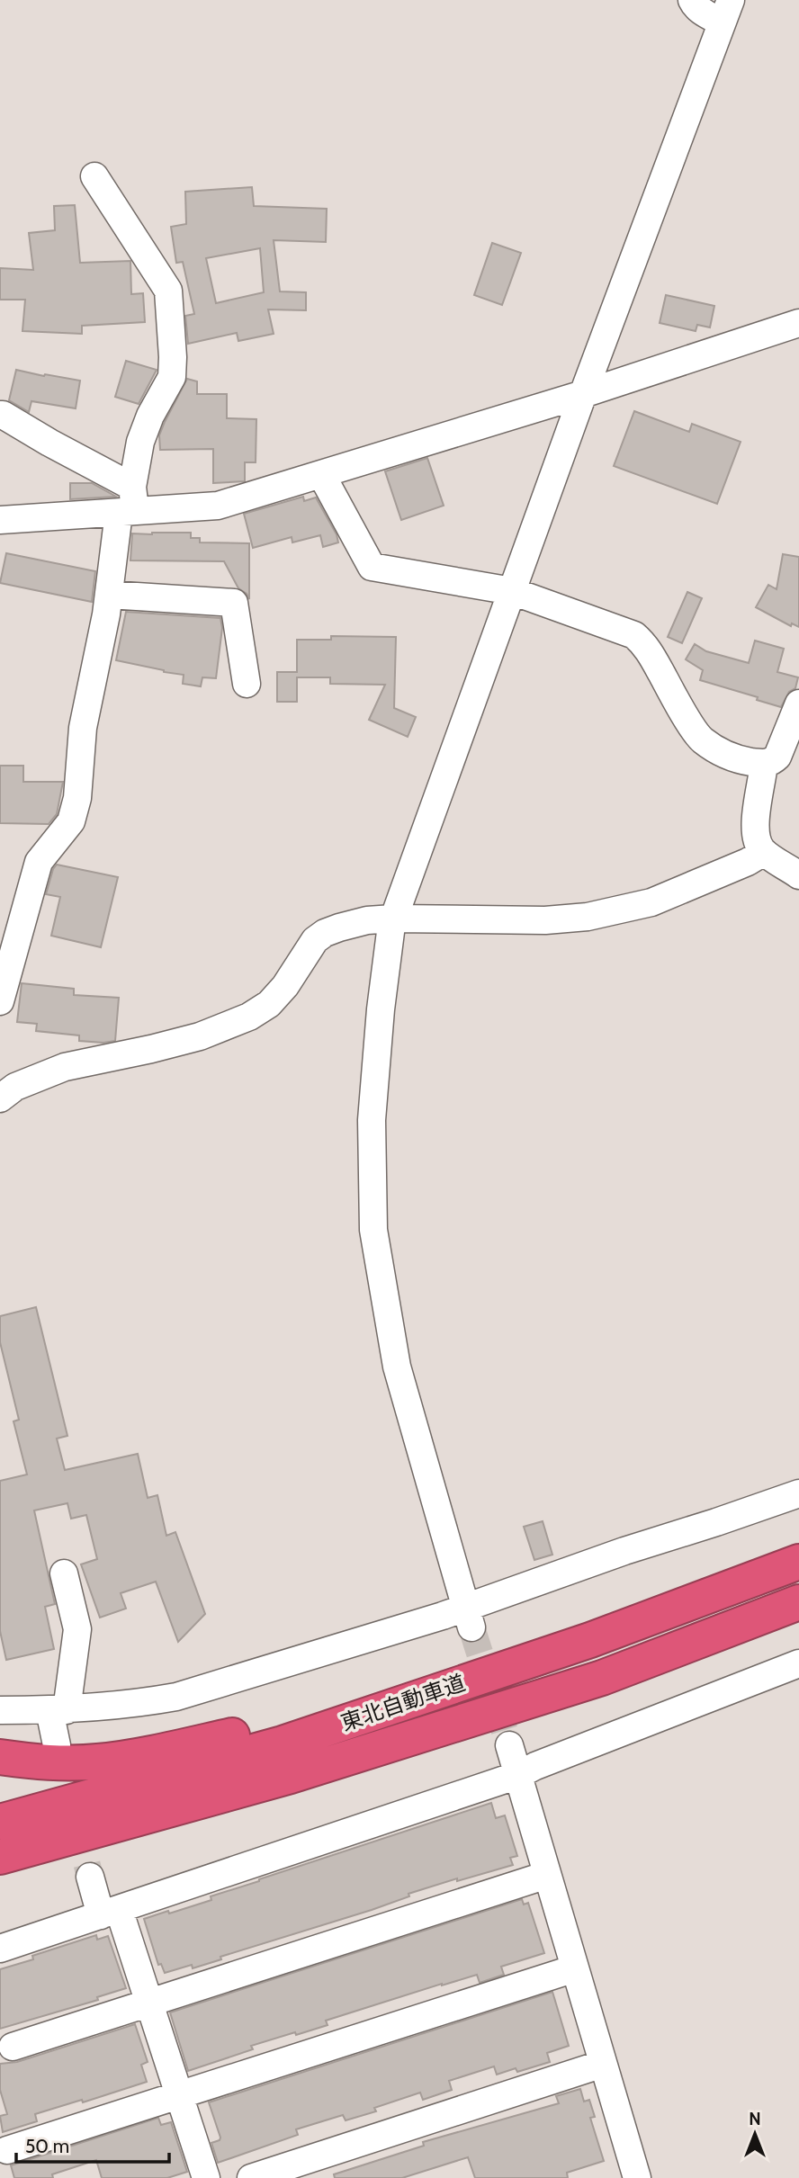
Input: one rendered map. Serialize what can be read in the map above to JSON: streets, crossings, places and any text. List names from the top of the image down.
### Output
{
  "streets": {
    "highway": ["東北自動車道"]
  },
  "scale_bar": "50 m",
  "north": "top"
}
